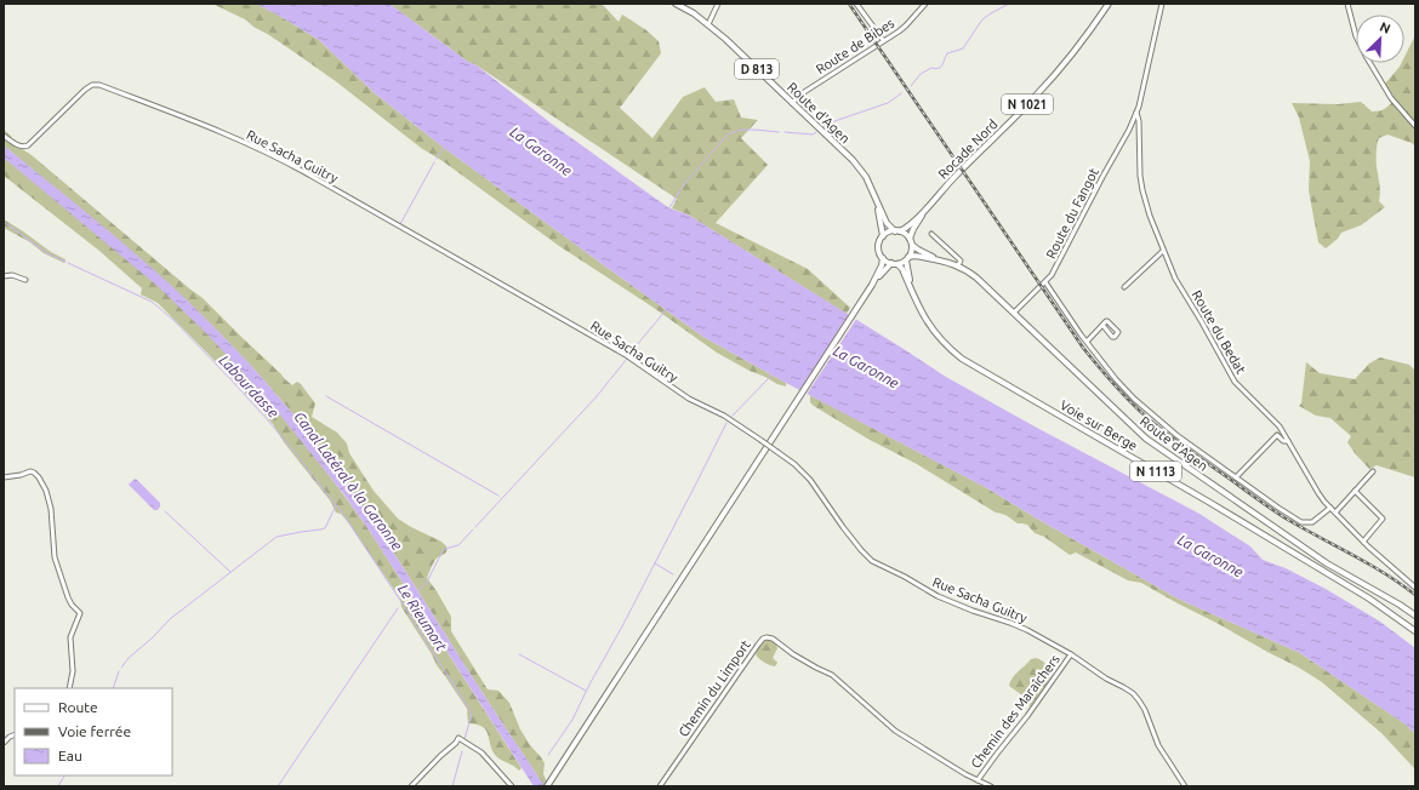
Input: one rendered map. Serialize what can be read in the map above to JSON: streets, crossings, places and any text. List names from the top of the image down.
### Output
{
  "streets": {
    "main road": [
      "D 813",
      "N 1021",
      "Route d'Agen",
      "Rocade Nord",
      "Voie sur Berge",
      "N 1113"
    ],
    "street": [
      "Route de Bibes",
      "Rue Sacha Guitry",
      "Route du Fangot",
      "Route du Bedat",
      "Chemin du Limport",
      "Chemin des Maraîchers"
    ]
  },
  "crossings": [
    ["Route de Bibes", "Route d'Agen"],
    ["N 1021", "Route d'Agen"],
    ["N 1021", "Rocade Nord"],
    ["N 1021", "N 1113"],
    ["Route d'Agen", "Route du Fangot"],
    ["Route d'Agen", "N 1113"],
    ["Rue Sacha Guitry", "Chemin des Maraîchers"],
    ["Route du Fangot", "Route du Bedat"],
    ["Voie sur Berge", "N 1113"],
    ["Chemin du Limport", "Chemin des Maraîchers"]
  ],
  "water": [
    "La Garonne",
    "Labourdasse",
    "Canal Latéral à la Garonne",
    "Le Rieumort"
  ],
  "legend": ["Route", "Voie ferrée", "Eau"],
  "north": "top right"
}
